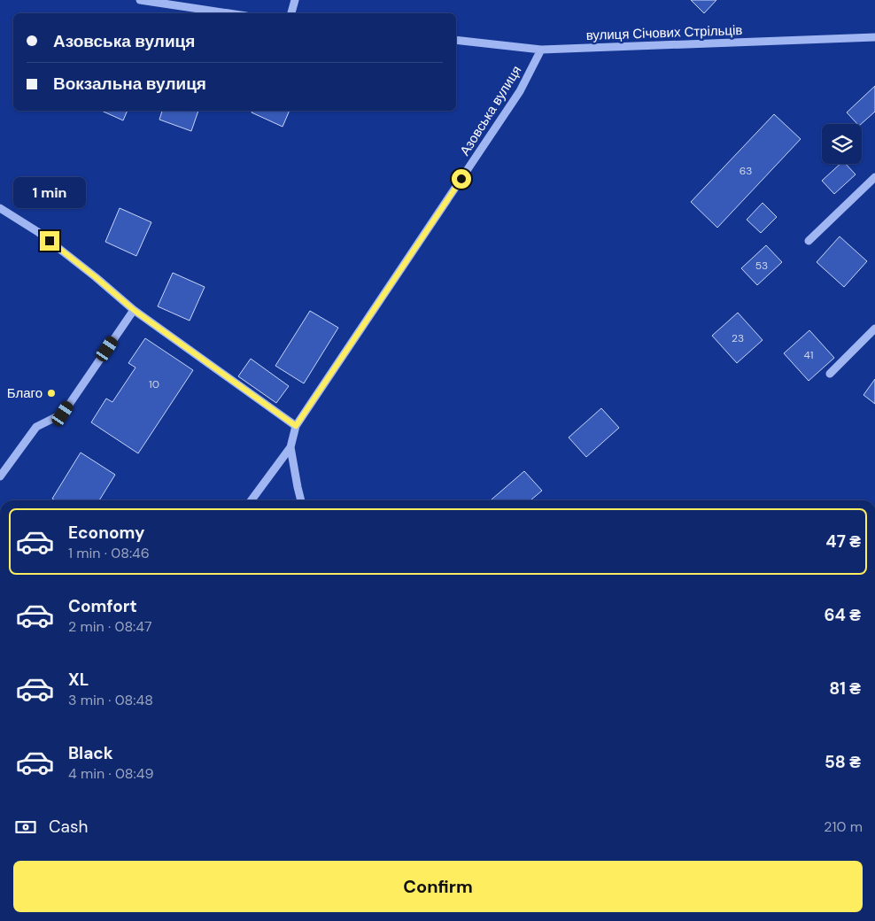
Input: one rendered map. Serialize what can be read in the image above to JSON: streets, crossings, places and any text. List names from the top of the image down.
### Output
{
  "streets": {
    "street": ["вулиця Січових Стрільців", "Азовська вулиця"]
  },
  "crossings": [
    ["вулиця Січових Стрільців", "Азовська вулиця"]
  ],
  "places": ["Благо"],
  "house_numbers": [
    "63",
    "53",
    "23",
    "41",
    "10"
  ],
  "page": {
    "banner": ["Азовська вулиця", "Вокзальна вулиця"],
    "bubble": "1 min",
    "list": [
      {
        "name": "Economy",
        "note": "1 min · 08:46",
        "value": "47 ₴"
      },
      {
        "name": "Comfort",
        "note": "2 min · 08:47",
        "value": "64 ₴"
      },
      {
        "name": "XL",
        "note": "3 min · 08:48",
        "value": "81 ₴"
      },
      {
        "name": "Black",
        "note": "4 min · 08:49",
        "value": "58 ₴"
      }
    ],
    "pay": ["Cash", "210 m"],
    "buttons": "Confirm"
  }
}
